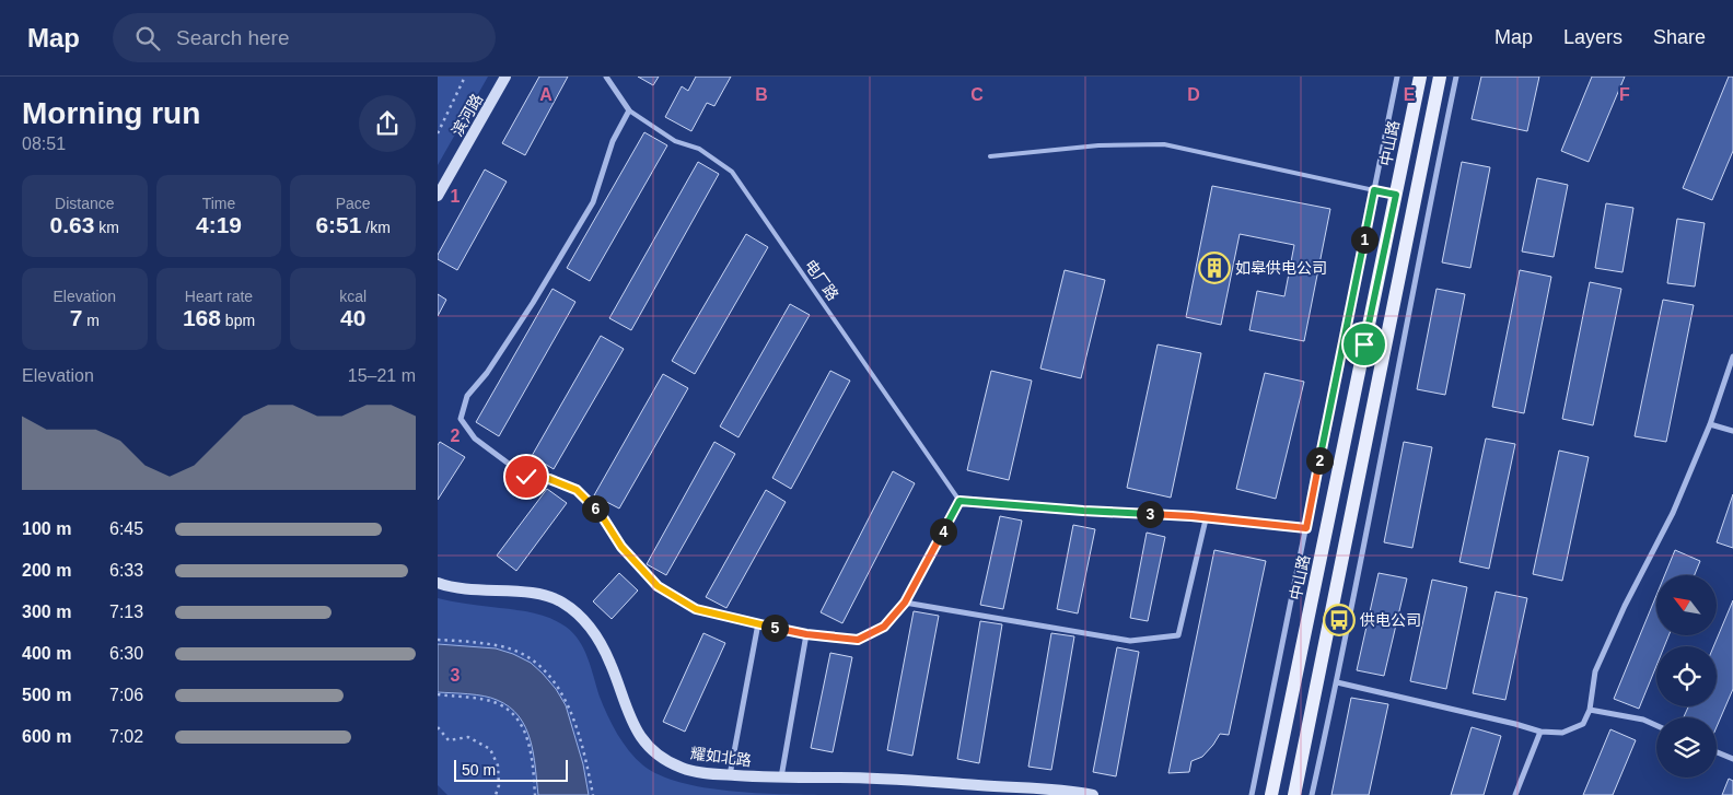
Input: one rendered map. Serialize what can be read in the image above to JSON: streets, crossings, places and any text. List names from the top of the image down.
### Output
{
  "streets": {
    "main road": ["中山路"],
    "street": ["滨河路", "耀如北路"],
    "lane": ["电厂路"]
  },
  "places": {
    "building": ["如皋供电公司"],
    "bus stop": ["供电公司"]
  },
  "scale_bar": "50 m",
  "north": "top left",
  "page": {
    "header": "Map",
    "search": "Search here",
    "nav": ["Map", "Layers", "Share"],
    "heading": ["Morning run", "08:51"],
    "stats": [
      ["Distance", "0.63 km"],
      ["Time", "4:19"],
      ["Pace", "6:51 /km"],
      ["Elevation", "7 m"],
      ["Heart rate", "168 bpm"],
      ["kcal", "40"]
    ],
    "pins": [
      "1",
      "2",
      "6",
      "3",
      "4",
      "5"
    ],
    "chart": ["Elevation", "15–21 m"],
    "list": [
      {
        "name": "100 m",
        "note": "6:45"
      },
      {
        "name": "200 m",
        "note": "6:33"
      },
      {
        "name": "300 m",
        "note": "7:13"
      },
      {
        "name": "400 m",
        "note": "6:30"
      },
      {
        "name": "500 m",
        "note": "7:06"
      },
      {
        "name": "600 m",
        "note": "7:02"
      }
    ],
    "scale": "50 m"
  },
  "grid": {
    "columns": [
      "A",
      "B",
      "C",
      "D",
      "E",
      "F"
    ],
    "rows": ["1", "2", "3"]
  }
}
